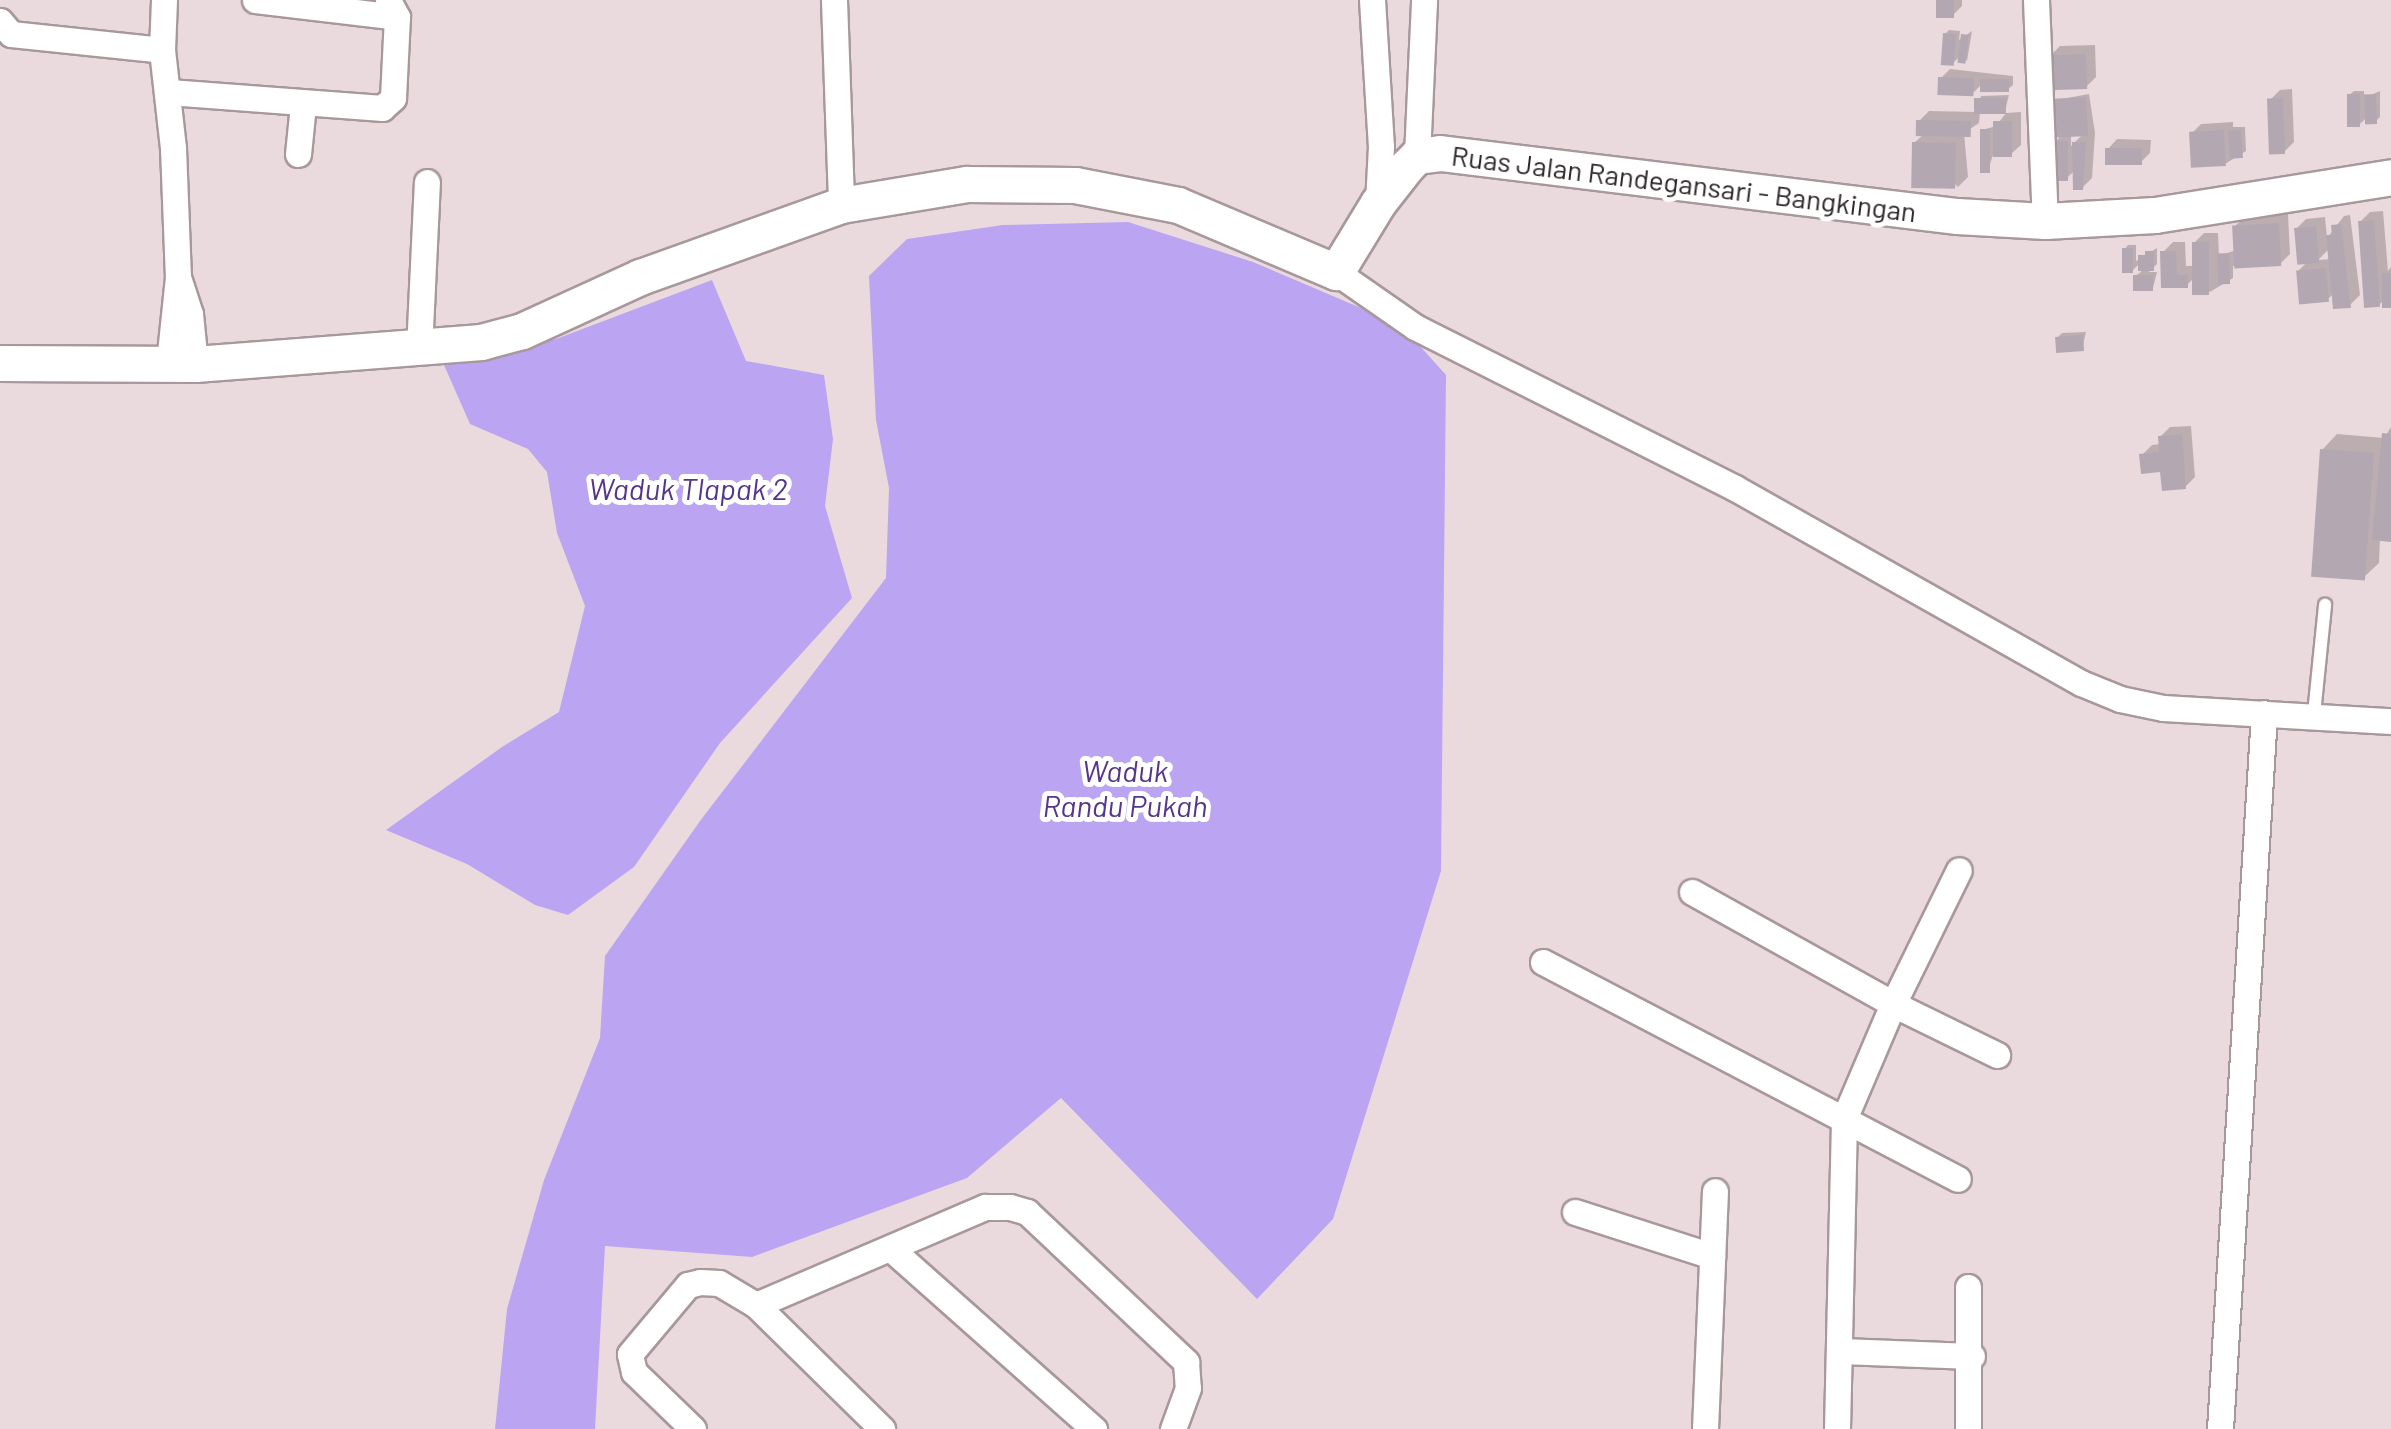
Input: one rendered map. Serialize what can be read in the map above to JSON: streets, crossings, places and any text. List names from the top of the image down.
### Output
{
  "streets": {
    "main road": ["Ruas Jalan Randegansari - Bangkingan"]
  },
  "water": ["Waduk Tlapak 2", "Waduk Randu Pukah"]
}
